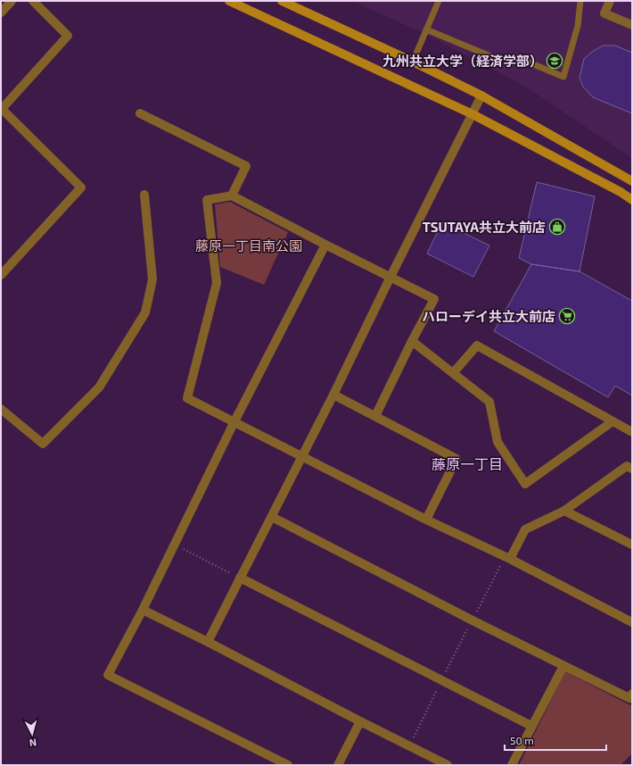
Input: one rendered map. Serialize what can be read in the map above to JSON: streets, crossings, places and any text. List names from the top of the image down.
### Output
{
  "districts": ["藤原一丁目"],
  "parks": ["藤原一丁目南公園"],
  "places": {
    "school or university": ["九州共立大学（経済学部）"],
    "shop": ["TSUTAYA共立大前店"],
    "supermarket": ["ハローデイ共立大前店"]
  },
  "scale_bar": "50 m",
  "north": "bottom"
}
